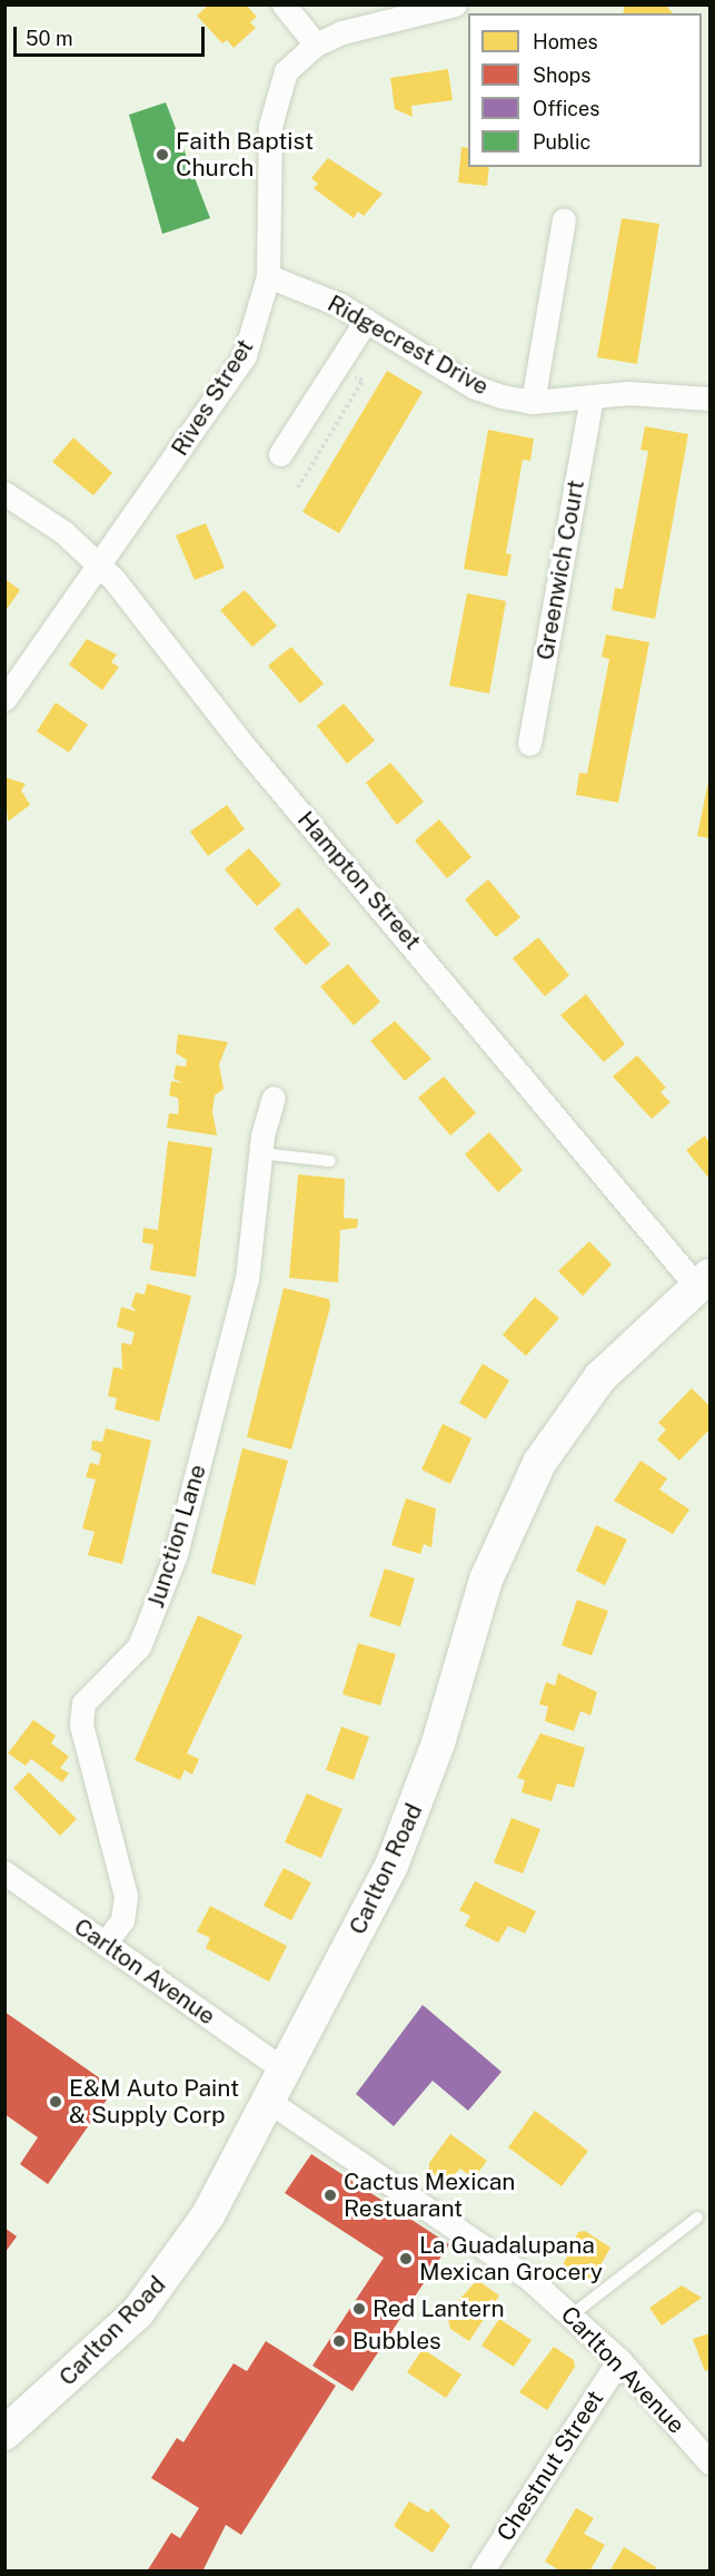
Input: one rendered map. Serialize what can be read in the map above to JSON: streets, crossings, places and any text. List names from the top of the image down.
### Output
{
  "streets": {
    "main road": ["Carlton Road"],
    "street": [
      "Ridgecrest Drive",
      "Rives Street",
      "Greenwich Court",
      "Hampton Street",
      "Junction Lane",
      "Carlton Avenue",
      "Chestnut Street"
    ]
  },
  "crossings": [
    ["Ridgecrest Drive", "Rives Street"],
    ["Ridgecrest Drive", "Greenwich Court"],
    ["Rives Street", "Hampton Street"],
    ["Hampton Street", "Carlton Road"],
    ["Junction Lane", "Carlton Avenue"],
    ["Carlton Road", "Carlton Avenue"],
    ["Carlton Avenue", "Chestnut Street"]
  ],
  "places": [
    "Faith Baptist Church",
    "E&M Auto Paint & Supply Corp",
    "Cactus Mexican Restuarant",
    "La Guadalupana Mexican Grocery",
    "Red Lantern",
    "Bubbles"
  ],
  "legend": [
    "Homes",
    "Shops",
    "Offices",
    "Public"
  ],
  "scale_bar": "50 m"
}
